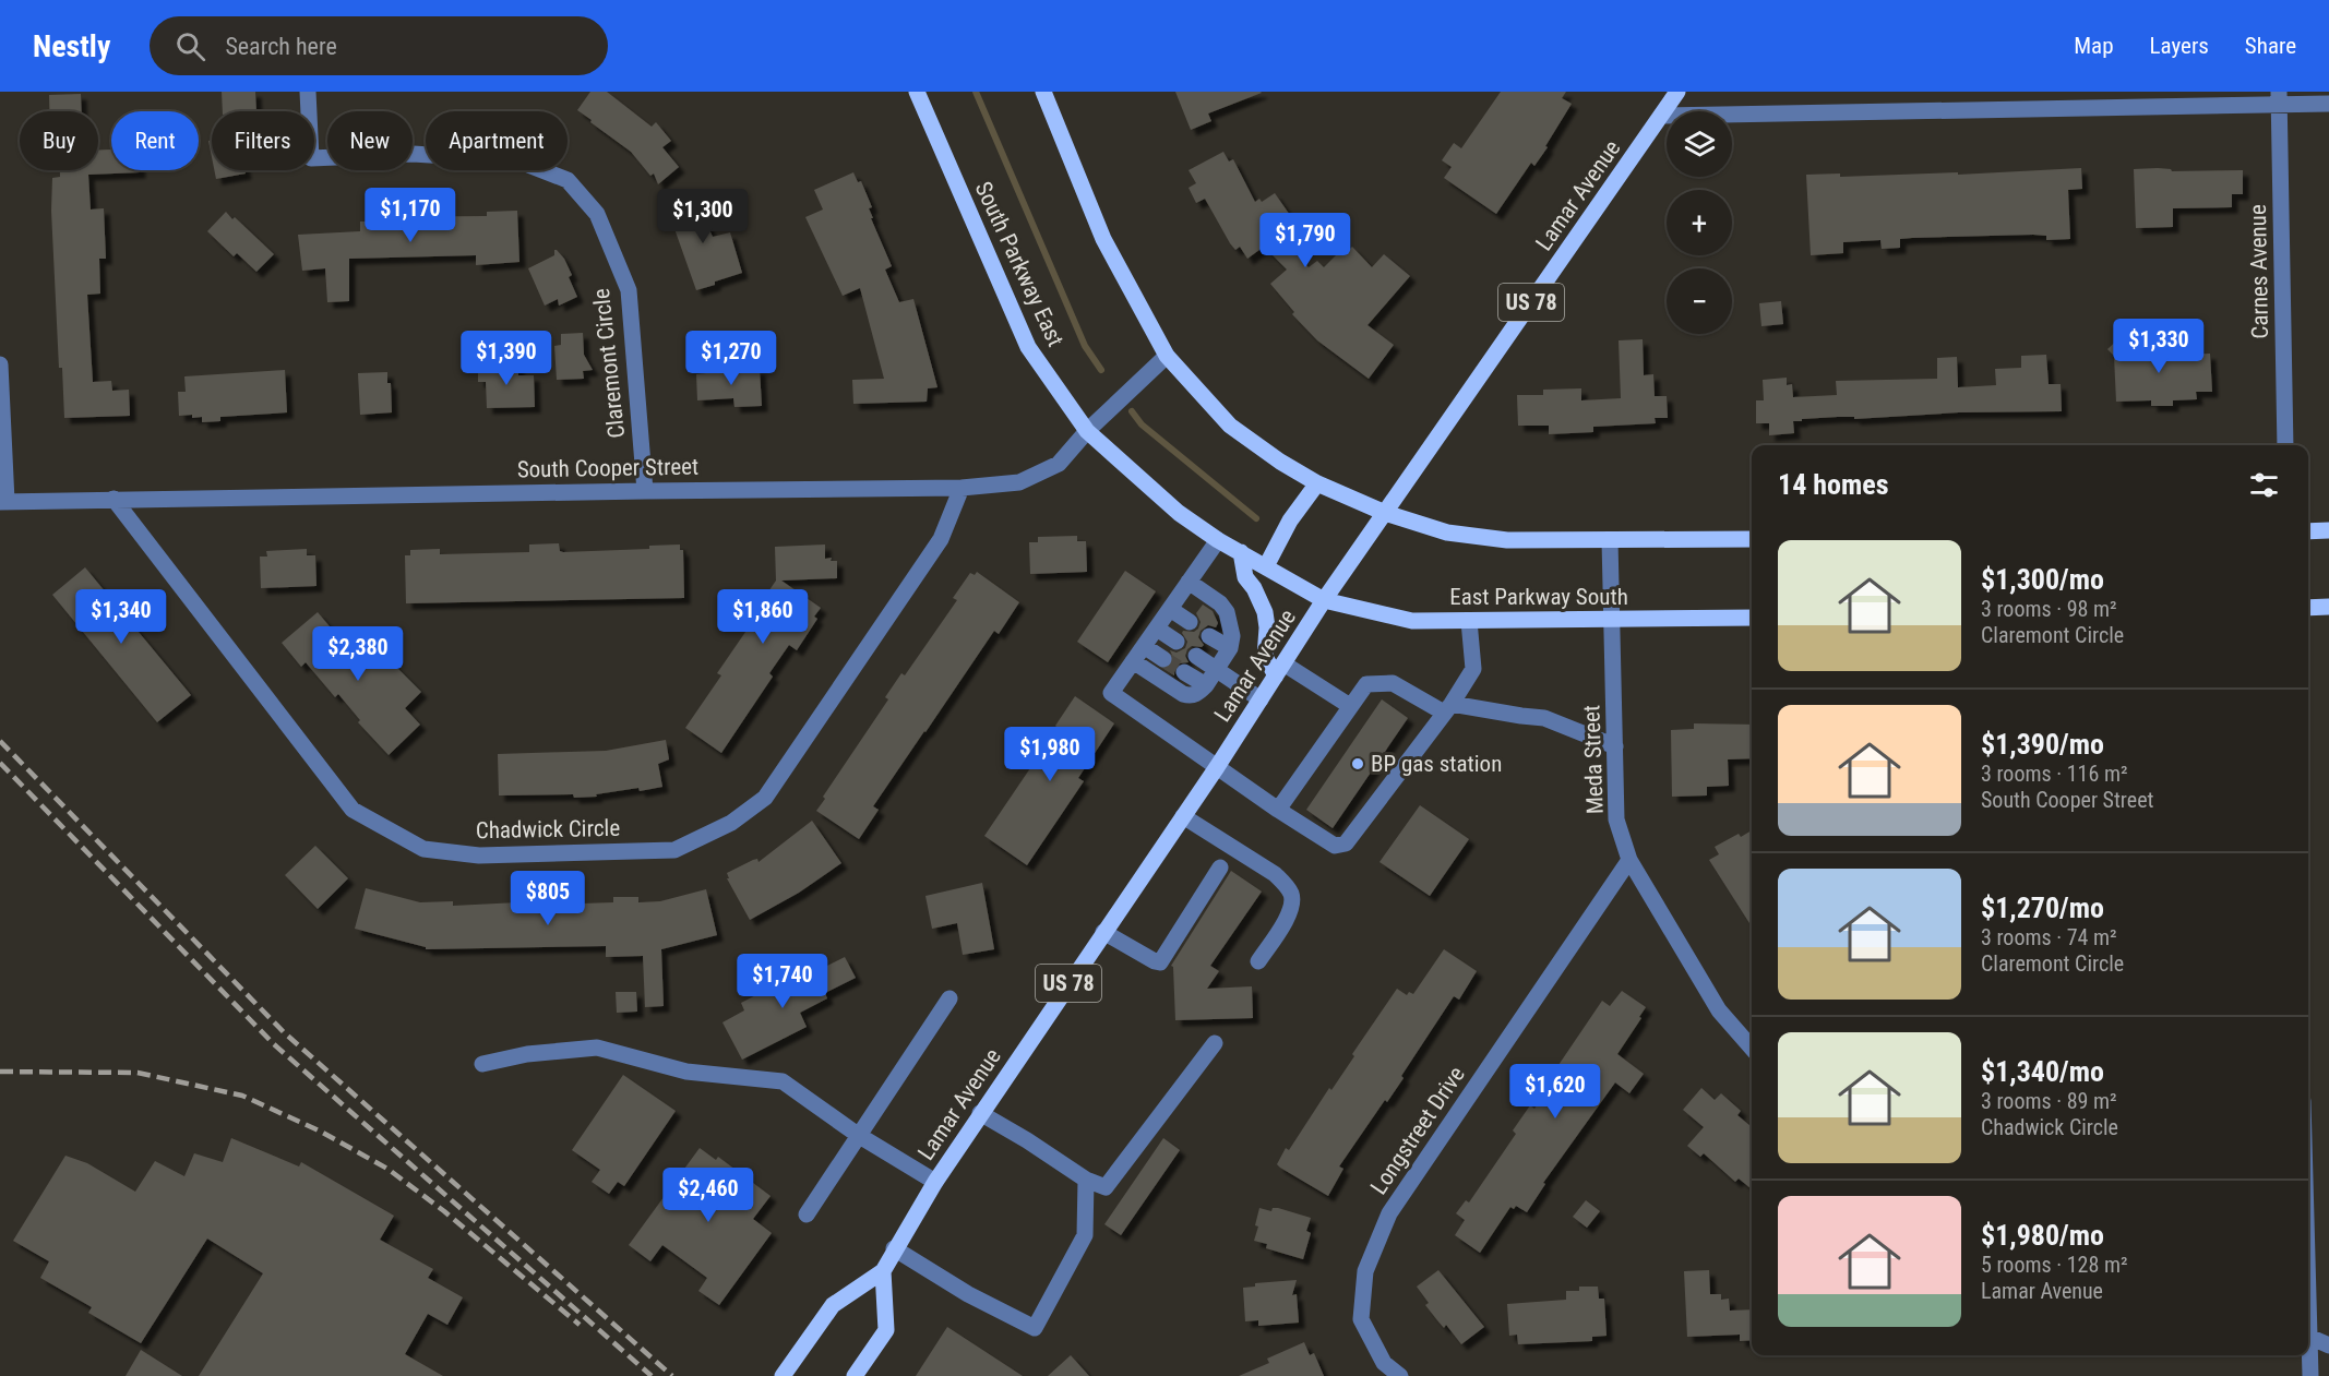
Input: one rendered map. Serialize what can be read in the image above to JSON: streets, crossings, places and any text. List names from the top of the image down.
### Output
{
  "streets": {
    "main road": [
      "Lamar Avenue",
      "South Parkway East",
      "US 78",
      "East Parkway South"
    ],
    "street": [
      "Carnes Avenue",
      "Claremont Circle",
      "South Cooper Street",
      "Meda Street",
      "Chadwick Circle",
      "Longstreet Drive"
    ]
  },
  "crossings": [
    ["Lamar Avenue", "South Parkway East"],
    ["Lamar Avenue", "East Parkway South"],
    ["South Parkway East", "South Cooper Street"],
    ["South Parkway East", "East Parkway South"],
    ["Claremont Circle", "South Cooper Street"],
    ["South Cooper Street", "Chadwick Circle"],
    ["East Parkway South", "Meda Street"],
    ["Meda Street", "Longstreet Drive"]
  ],
  "places": ["BP gas station"],
  "page": {
    "header": "Nestly",
    "search": "Search here",
    "nav": ["Map", "Layers", "Share"],
    "map_buttons": ["+", "−"],
    "chip": [
      "Buy",
      "Rent",
      "Filters",
      "New",
      "Apartment"
    ],
    "price": [
      "$1,170",
      "$1,300",
      "$1,790",
      "$1,330",
      "$1,390",
      "$1,270",
      "$1,340",
      "$1,860",
      "$2,380",
      "$1,980",
      "$805",
      "$1,740",
      "$1,620",
      "$2,460"
    ],
    "heading": "14 homes",
    "list": [
      {
        "name": "$1,300/mo",
        "note": "3 rooms · 98 m² · Claremont Circle"
      },
      {
        "name": "$1,390/mo",
        "note": "3 rooms · 116 m² · South Cooper Street"
      },
      {
        "name": "$1,270/mo",
        "note": "3 rooms · 74 m² · Claremont Circle"
      },
      {
        "name": "$1,340/mo",
        "note": "3 rooms · 89 m² · Chadwick Circle"
      },
      {
        "name": "$1,980/mo",
        "note": "5 rooms · 128 m² · Lamar Avenue"
      }
    ]
  }
}
